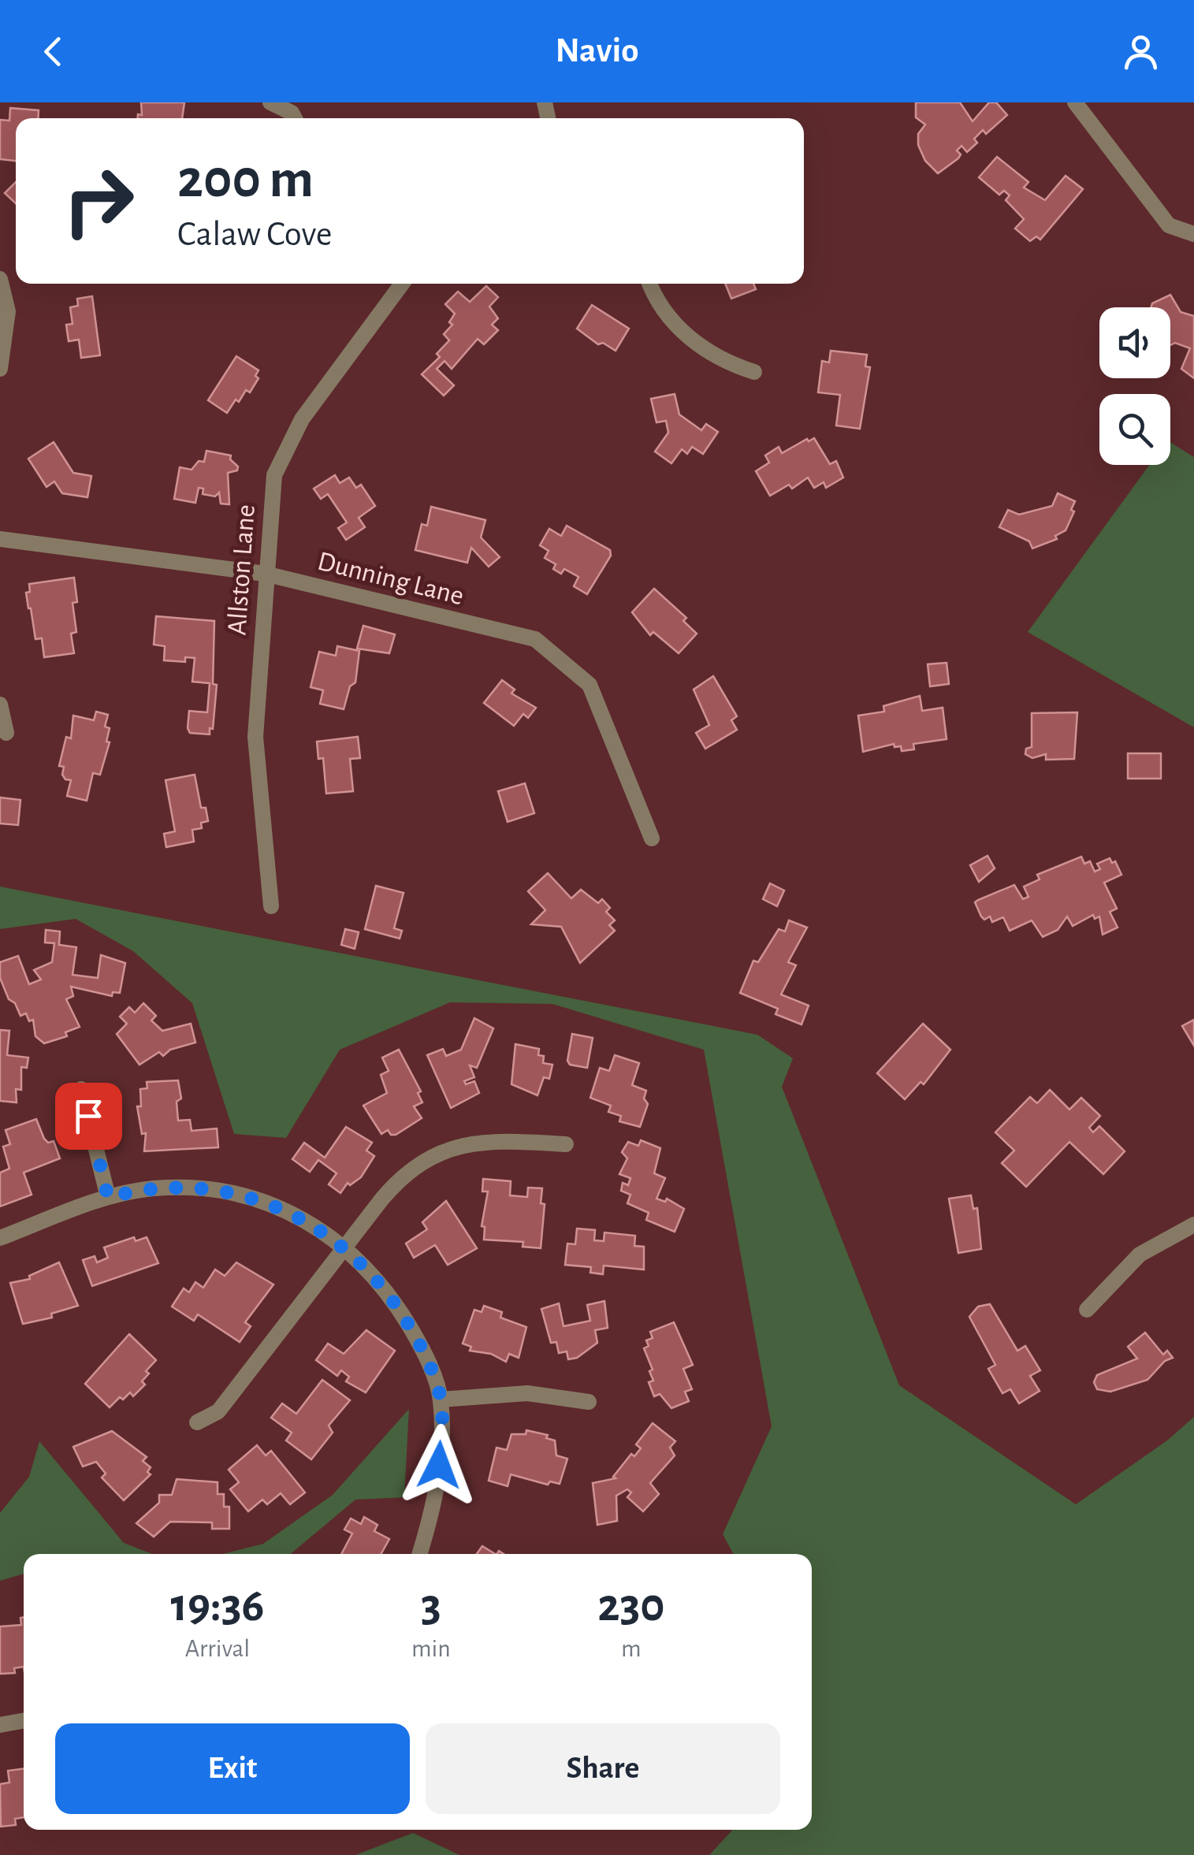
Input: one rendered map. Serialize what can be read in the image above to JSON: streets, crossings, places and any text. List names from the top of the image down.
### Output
{
  "streets": {
    "street": ["Allston Lane", "Dunning Lane"]
  },
  "crossings": [
    ["Allston Lane", "Dunning Lane"]
  ],
  "page": {
    "header": "Navio",
    "turn": ["200 m", "Calaw Cove"],
    "eta": [
      "19:36",
      "Arrival",
      "3",
      "min",
      "230",
      "m"
    ],
    "buttons": ["Exit", "Share"]
  }
}
